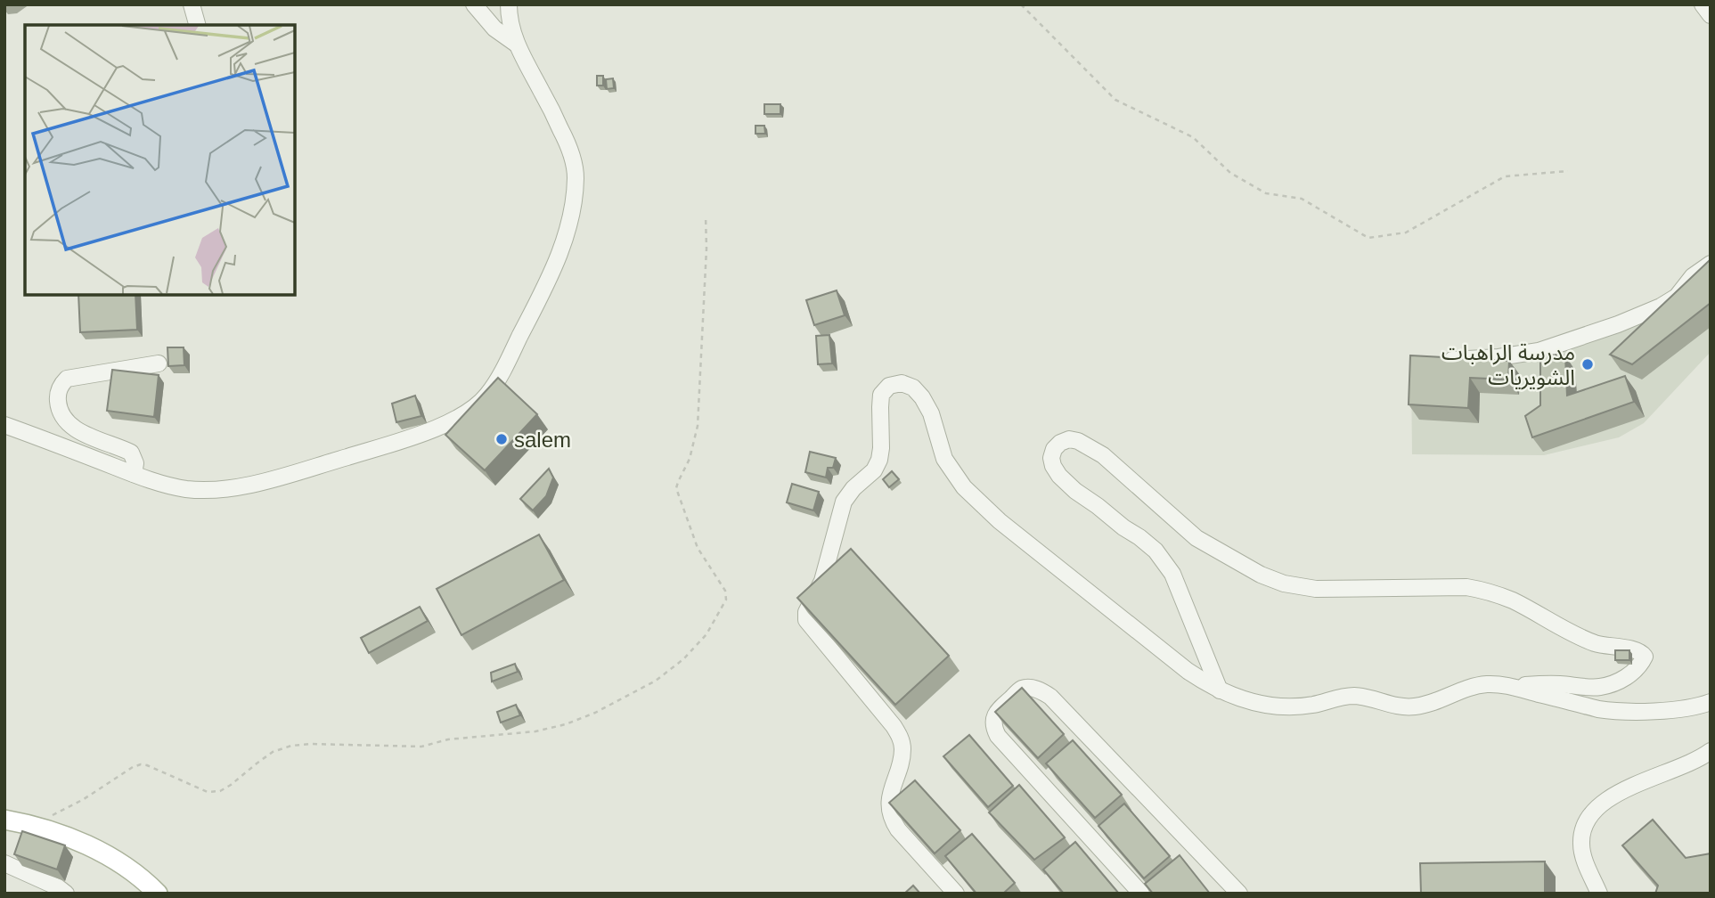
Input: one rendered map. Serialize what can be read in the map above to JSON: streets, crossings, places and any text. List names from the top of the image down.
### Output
{
  "places": ["مدرسة الراهبات الشويريات", "salem"]
}
